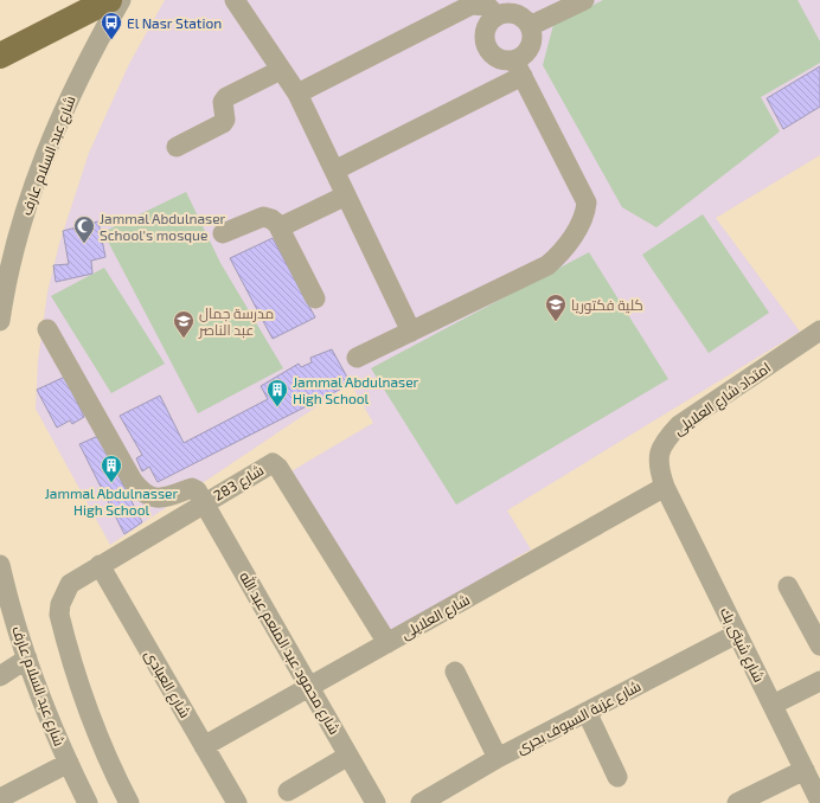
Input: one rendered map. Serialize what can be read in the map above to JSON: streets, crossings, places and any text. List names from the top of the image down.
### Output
{
  "streets": {
    "street": [
      "شارع عبد السلام عارف",
      "امتداد شارع العلايلى",
      "شارع 283",
      "شارع العلايلى",
      "شارع شيتى بك",
      "شارع محمود عبد المنعم عبد الله",
      "شارع العبادى",
      "شارع عزبة السيوف بحرى"
    ]
  },
  "crossings": [
    ["امتداد شارع العلايلى", "شارع العلايلى"],
    ["امتداد شارع العلايلى", "شارع شيتى بك"],
    ["شارع 283", "شارع العلايلى"],
    ["شارع 283", "شارع محمود عبد المنعم عبد الله"],
    ["شارع 283", "شارع العبادى"],
    ["شارع العلايلى", "شارع شيتى بك"],
    ["شارع العلايلى", "شارع محمود عبد المنعم عبد الله"],
    ["شارع العلايلى", "شارع العبادى"],
    ["شارع شيتى بك", "شارع عزبة السيوف بحرى"]
  ],
  "places": {
    "bus stop": ["El Nasr Station"],
    "mosque": ["Jammal Abdulnaser School's mosque"],
    "school or university": ["كلية فكتوريا", "مدرسة جمال عبد الناصر"],
    "building": ["Jammal Abdulnaser High School", "Jammal Abdulnasser High School"]
  }
}
